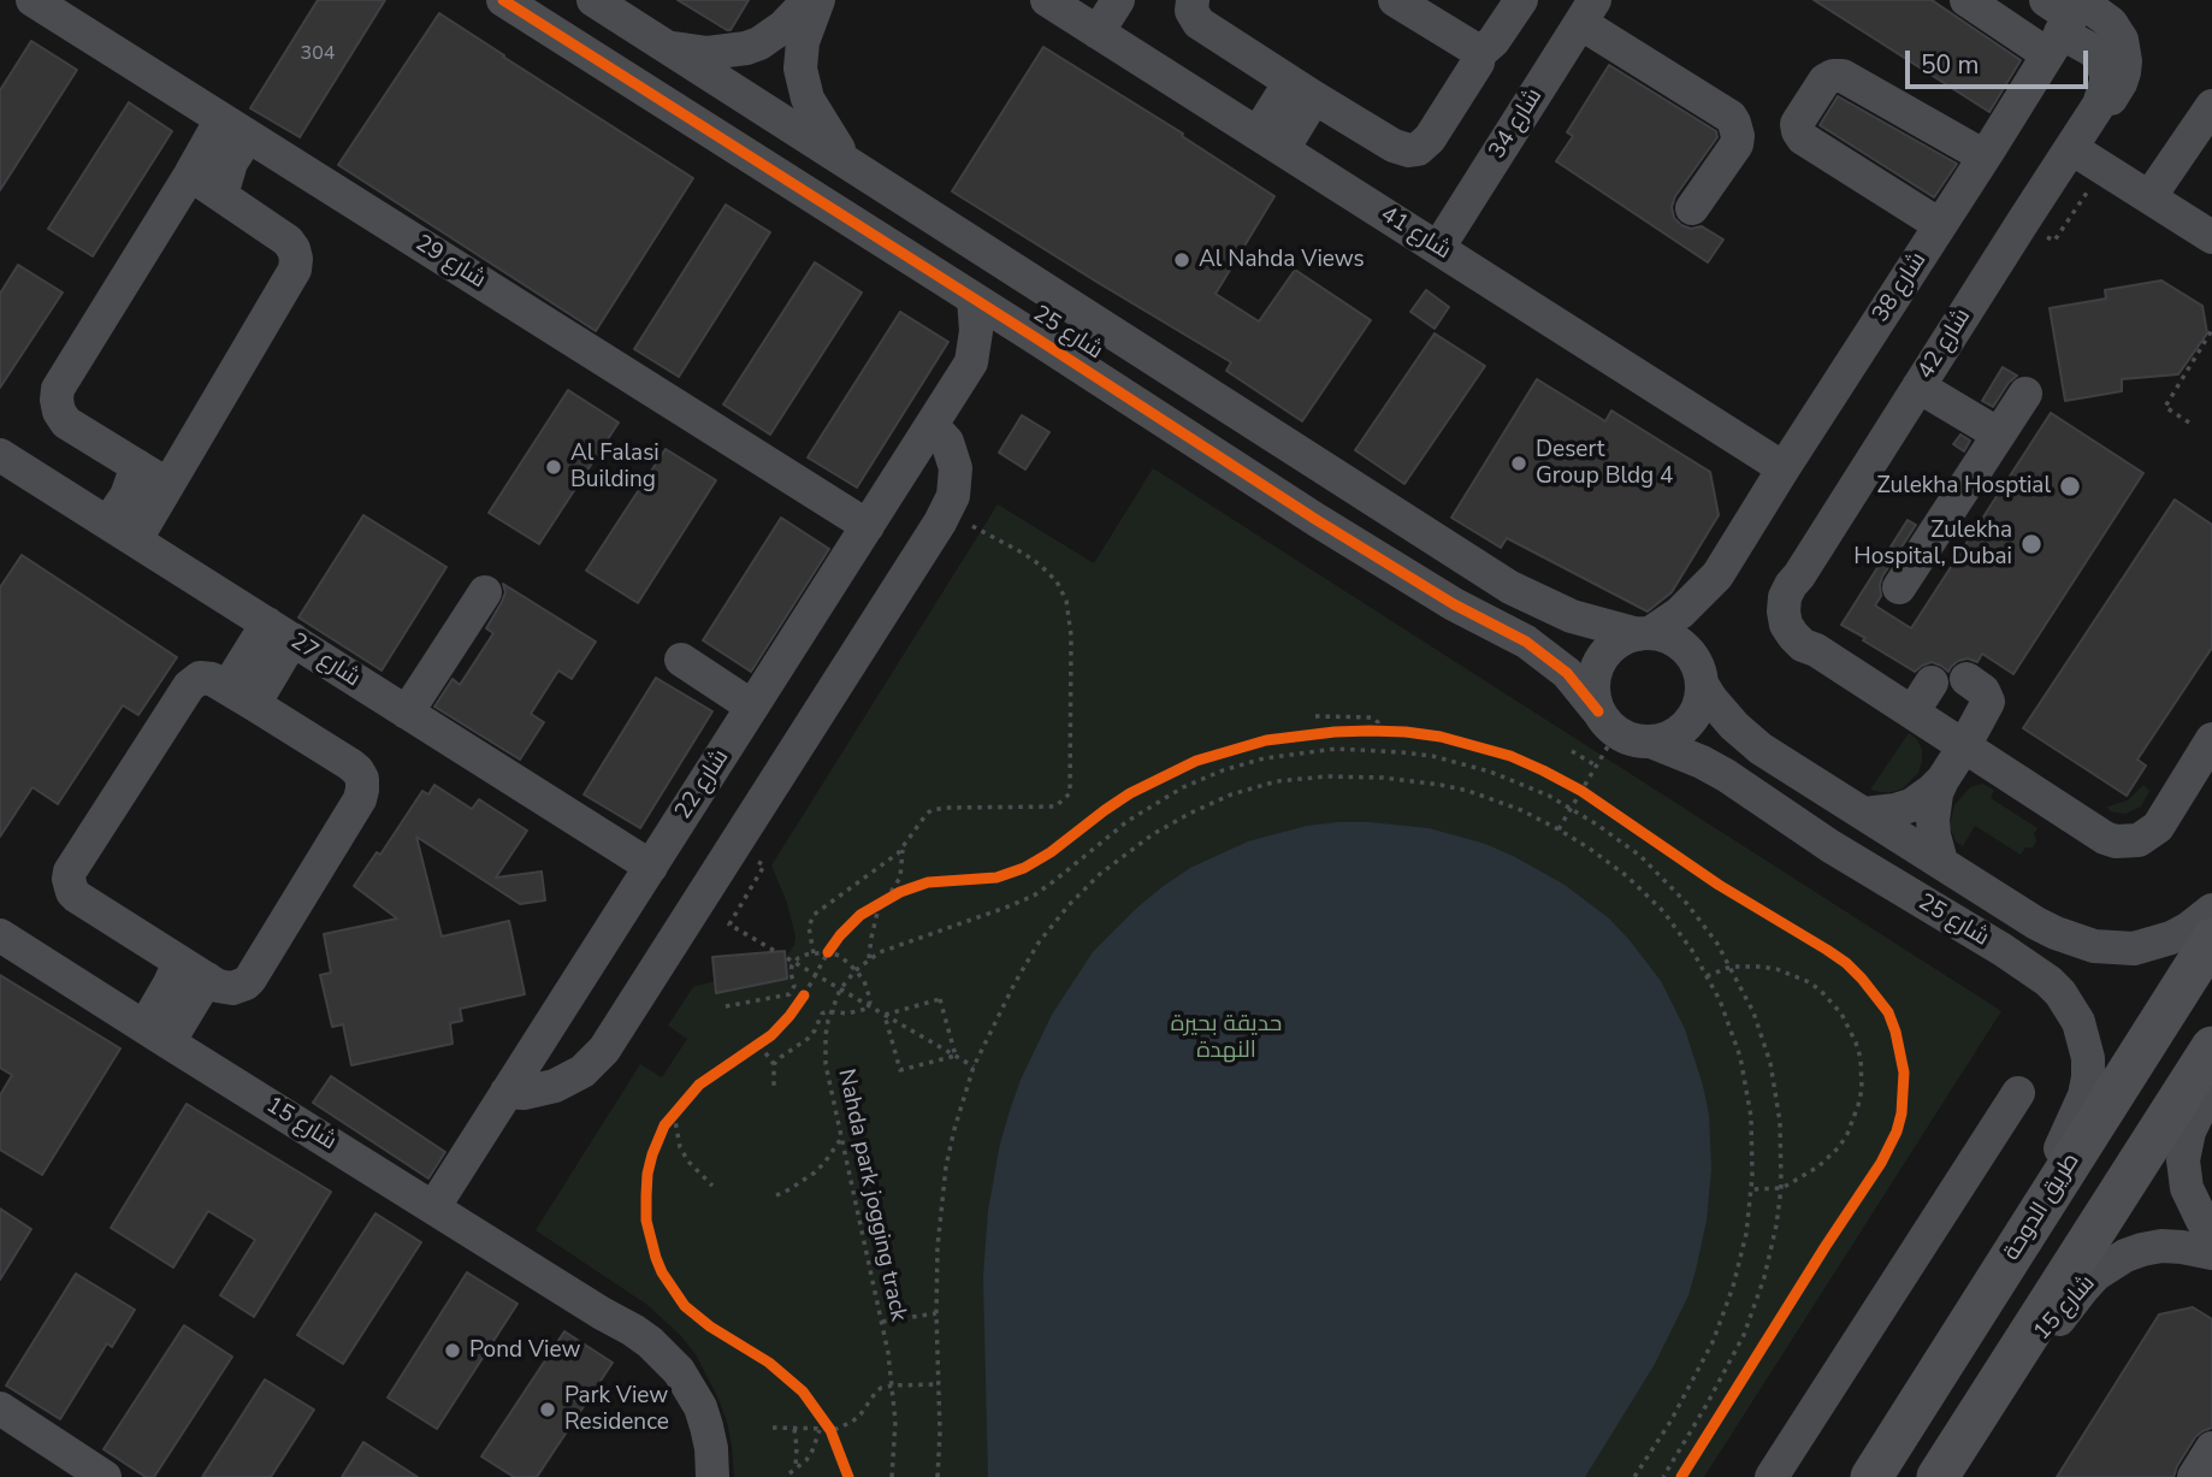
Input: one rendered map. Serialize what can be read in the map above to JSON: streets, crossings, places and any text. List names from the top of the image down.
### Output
{
  "streets": {
    "main road": ["طريق الدوحة"],
    "street": [
      "شارع 34",
      "شارع 41",
      "شارع 29",
      "شارع 38",
      "شارع 25",
      "شارع 42",
      "شارع 27",
      "شارع 22",
      "شارع 15"
    ],
    "path": ["Nahda park jogging track"]
  },
  "crossings": [
    ["شارع 34", "شارع 41"],
    ["شارع 41", "شارع 38"],
    ["شارع 29", "شارع 22"],
    ["شارع 38", "شارع 25"],
    ["شارع 38", "شارع 42"],
    ["شارع 25", "شارع 22"],
    ["شارع 25", "طريق الدوحة"],
    ["شارع 27", "شارع 22"],
    ["شارع 22", "شارع 15"]
  ],
  "parks": ["حديقة بحيرة النهدة"],
  "places": [
    "Al Nahda Views",
    "Desert Group Bldg 4",
    "Al Falasi Building",
    "Zulekha Hosptial",
    "Zulekha Hospital, Dubai",
    "Pond View",
    "Park View Residence"
  ],
  "house_numbers": ["304"],
  "scale_bar": "50 m"
}
